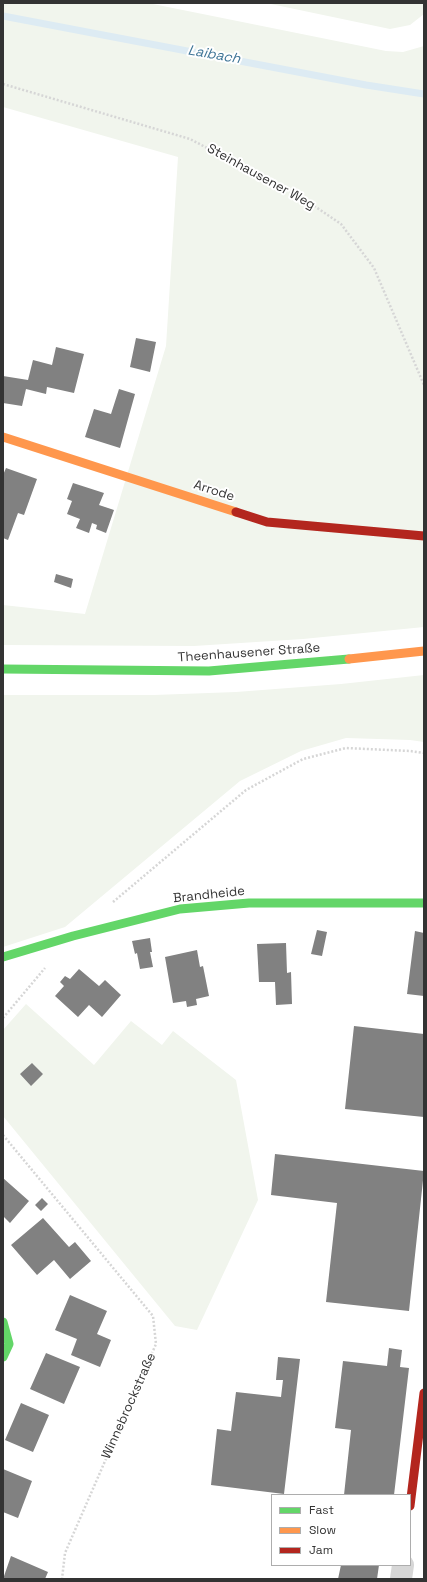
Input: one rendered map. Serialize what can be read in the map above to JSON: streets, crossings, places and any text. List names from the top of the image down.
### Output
{
  "streets": {
    "street": ["Arrode", "Theenhausener Straße", "Brandheide"],
    "path": ["Steinhausener Weg", "Winnebrockstraße"]
  },
  "water": ["Laibach"],
  "legend": ["Fast", "Slow", "Jam"]
}
